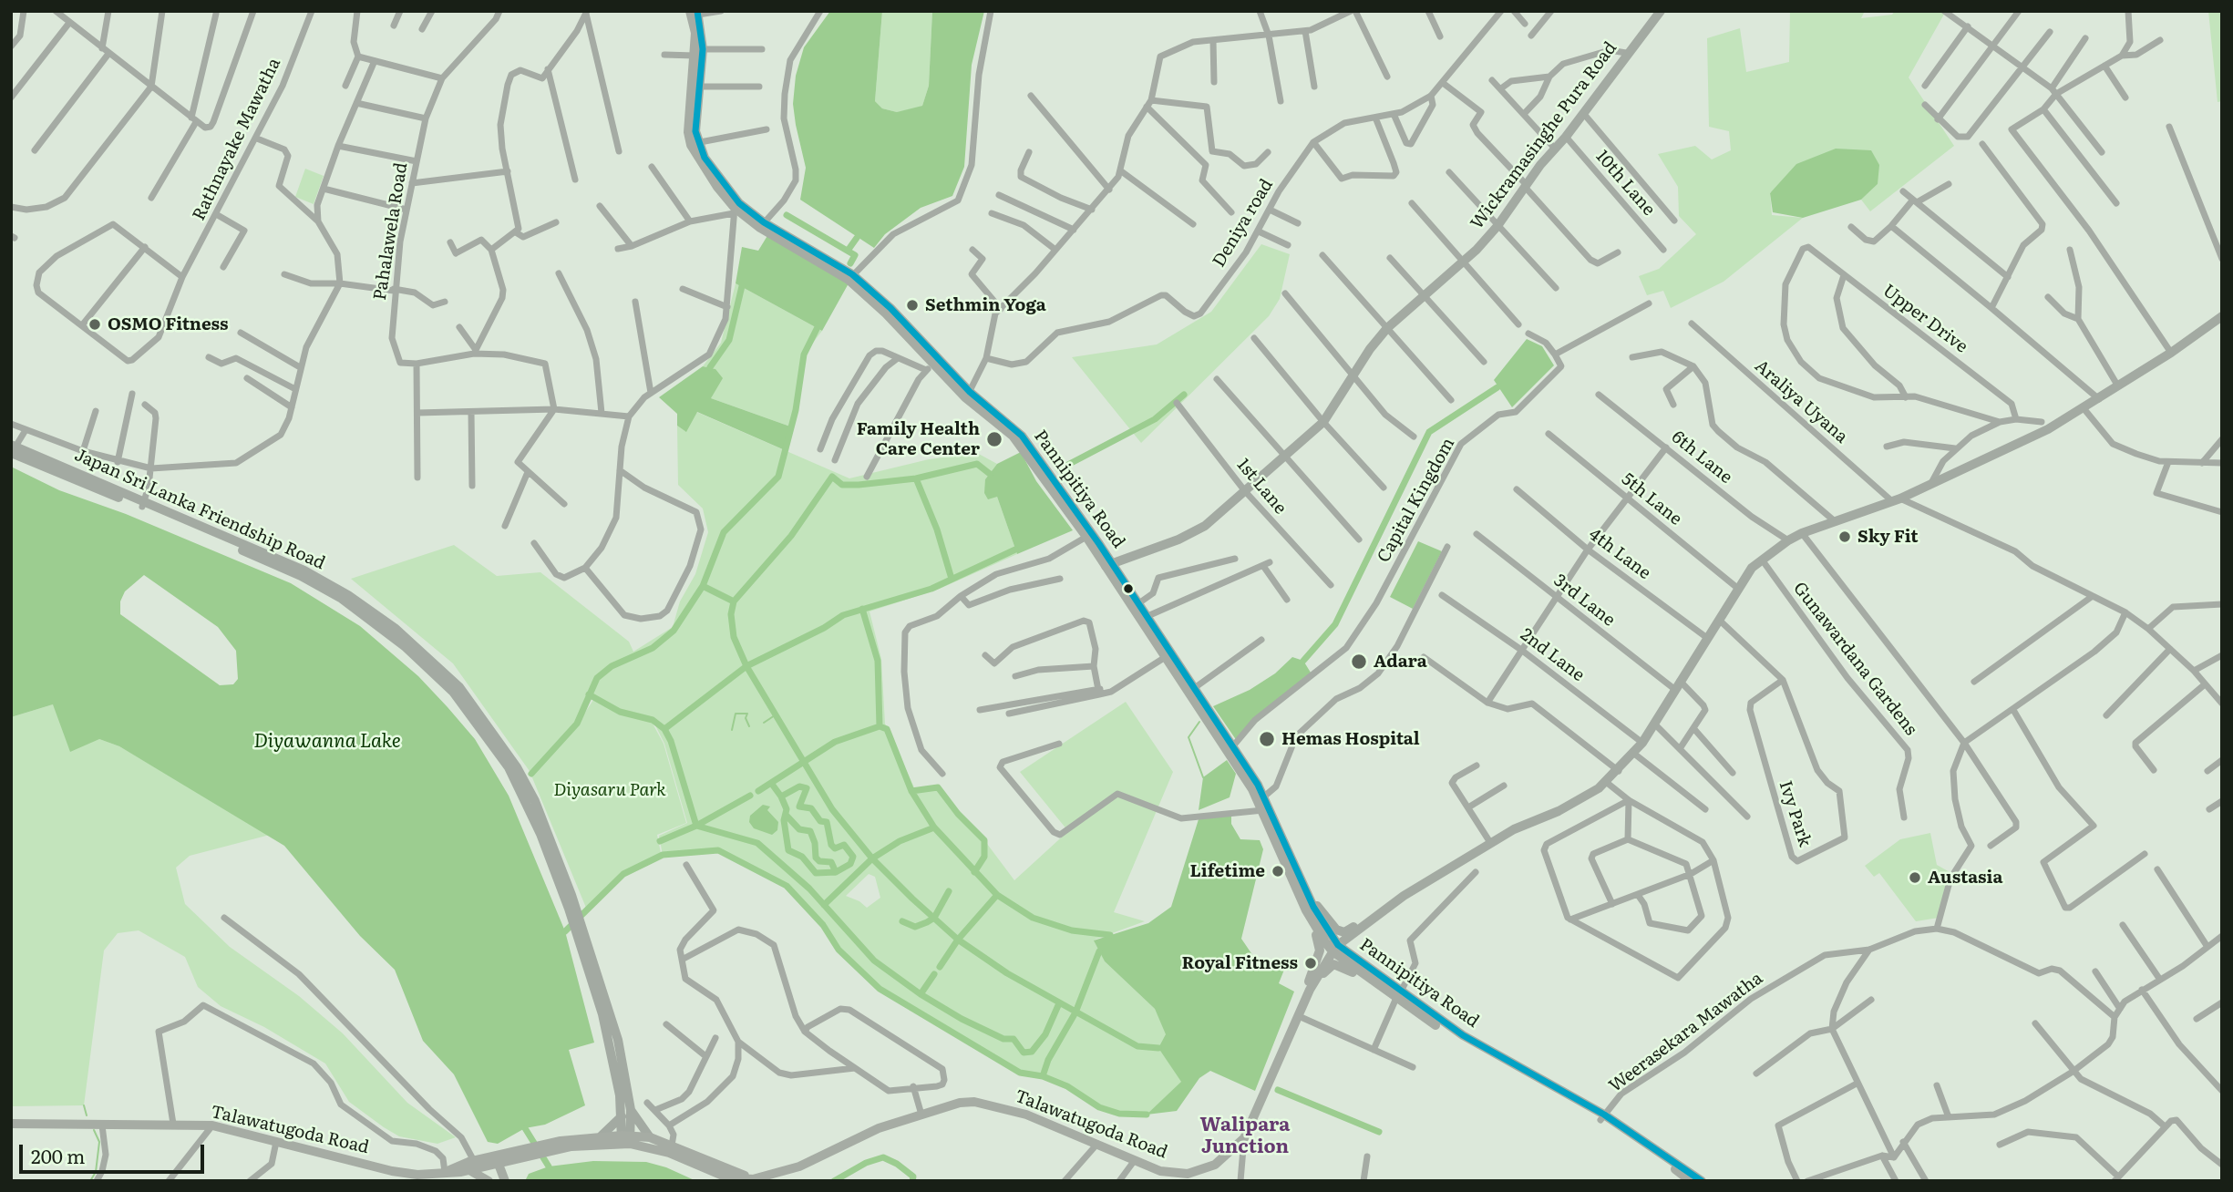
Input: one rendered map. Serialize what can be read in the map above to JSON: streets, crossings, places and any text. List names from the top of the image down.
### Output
{
  "streets": {
    "main road": [
      "Wickramasinghe Pura Road",
      "Pannipitiya Road",
      "Japan Sri Lanka Friendship Road",
      "Talawatugoda Road"
    ],
    "street": [
      "Rathnayake Mawatha",
      "10th Lane",
      "Deniya road",
      "Pahalawela Road",
      "Upper Drive",
      "Araliya Uyana",
      "6th Lane",
      "1st Lane",
      "5th Lane",
      "Capital Kingdom",
      "4th Lane",
      "3rd Lane",
      "2nd Lane",
      "Gunawardana Gardens",
      "Ivy Park",
      "Weerasekara Mawatha"
    ]
  },
  "crossings": [
    ["Wickramasinghe Pura Road", "10th Lane"],
    ["Wickramasinghe Pura Road", "1st Lane"],
    ["Wickramasinghe Pura Road", "Pannipitiya Road"],
    ["Pannipitiya Road", "Capital Kingdom"],
    ["Pannipitiya Road", "Weerasekara Mawatha"],
    ["Pannipitiya Road", "Talawatugoda Road"],
    ["Japan Sri Lanka Friendship Road", "Talawatugoda Road"]
  ],
  "districts": ["Walipara Junction"],
  "water": ["Diyawanna Lake"],
  "parks": ["Diyasaru Park"],
  "places": [
    "Sethmin Yoga",
    "OSMO Fitness",
    "Family Health Care Center",
    "Sky Fit",
    "Adara",
    "Hemas Hospital",
    "Lifetime",
    "Austasia",
    "Royal Fitness"
  ],
  "scale_bar": "200 m"
}
